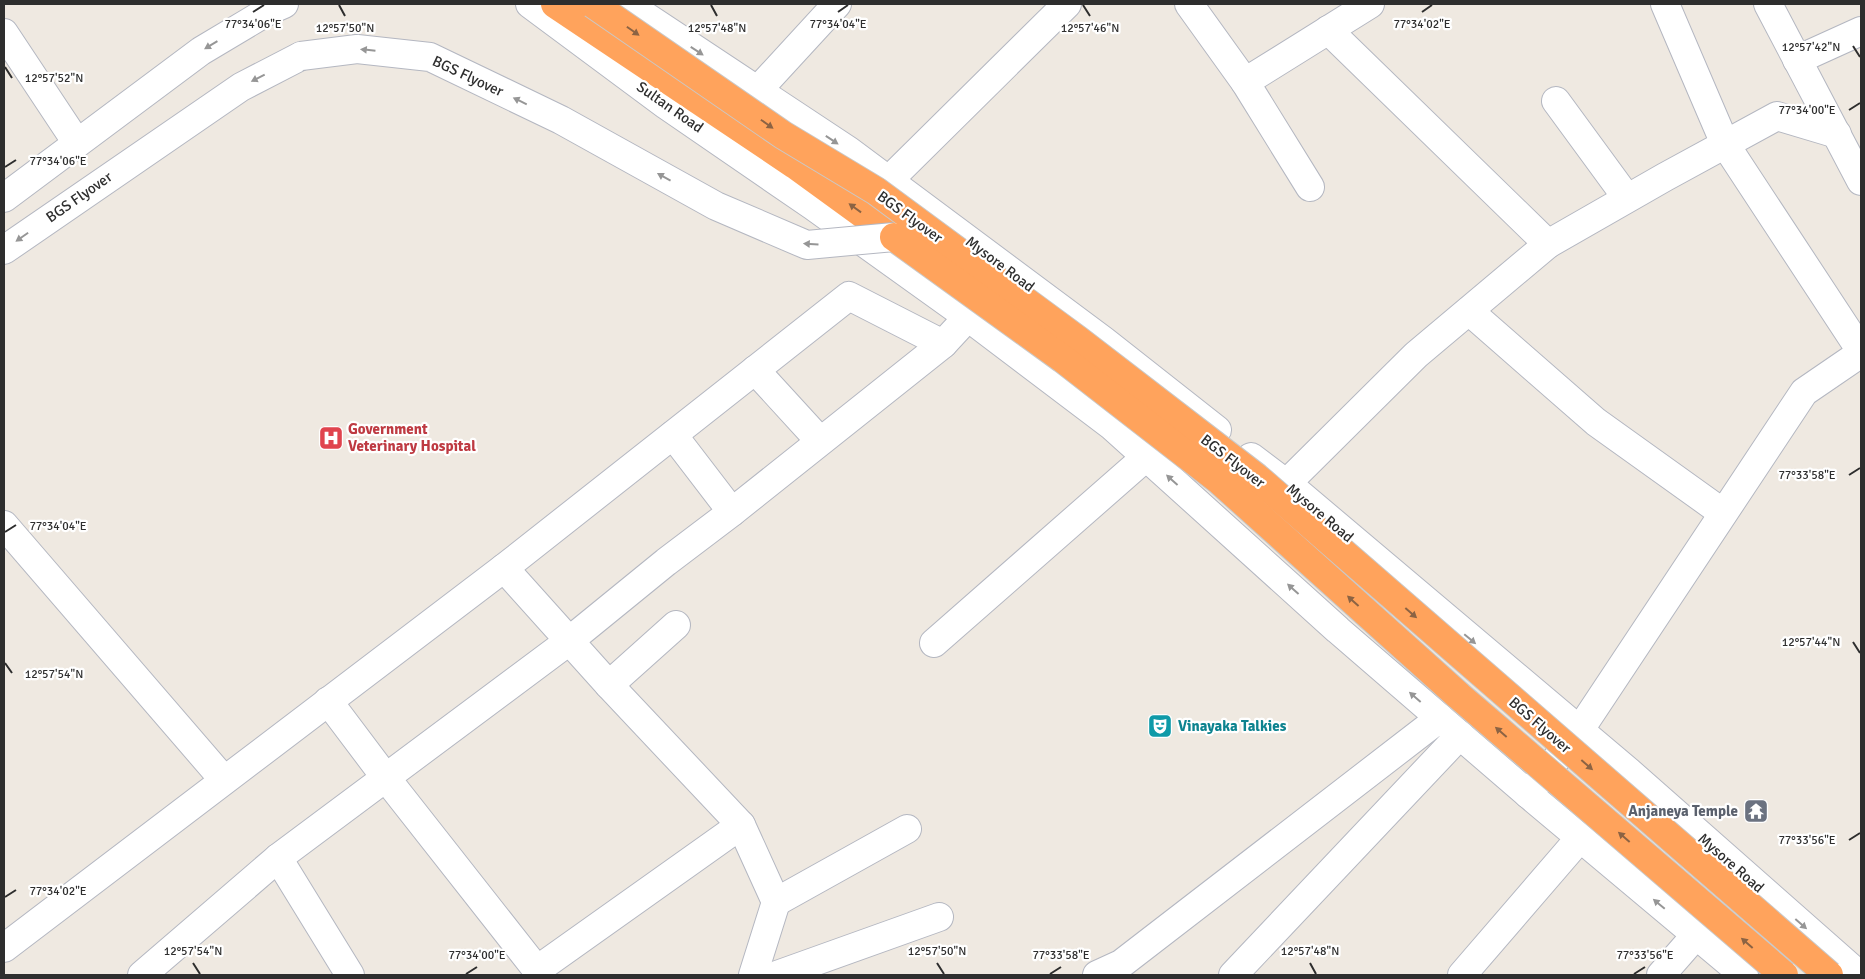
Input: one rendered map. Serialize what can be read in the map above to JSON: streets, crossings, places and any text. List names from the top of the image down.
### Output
{
  "streets": {
    "highway": ["BGS Flyover"],
    "street": ["Sultan Road", "Mysore Road"]
  },
  "places": {
    "hospital": ["Government Veterinary Hospital"],
    "theatre": ["Vinayaka Talkies"],
    "temple": ["Anjaneya Temple"]
  },
  "coordinates": [
    "77°34'02\"E",
    "77°34'06\"E",
    "77°34'04\"E",
    "12°57'50\"N",
    "12°57'48\"N",
    "12°57'46\"N",
    "12°57'42\"N",
    "12°57'52\"N",
    "77°34'00\"E",
    "77°33'58\"E",
    "12°57'44\"N",
    "12°57'54\"N",
    "77°33'56\"E"
  ]
}
